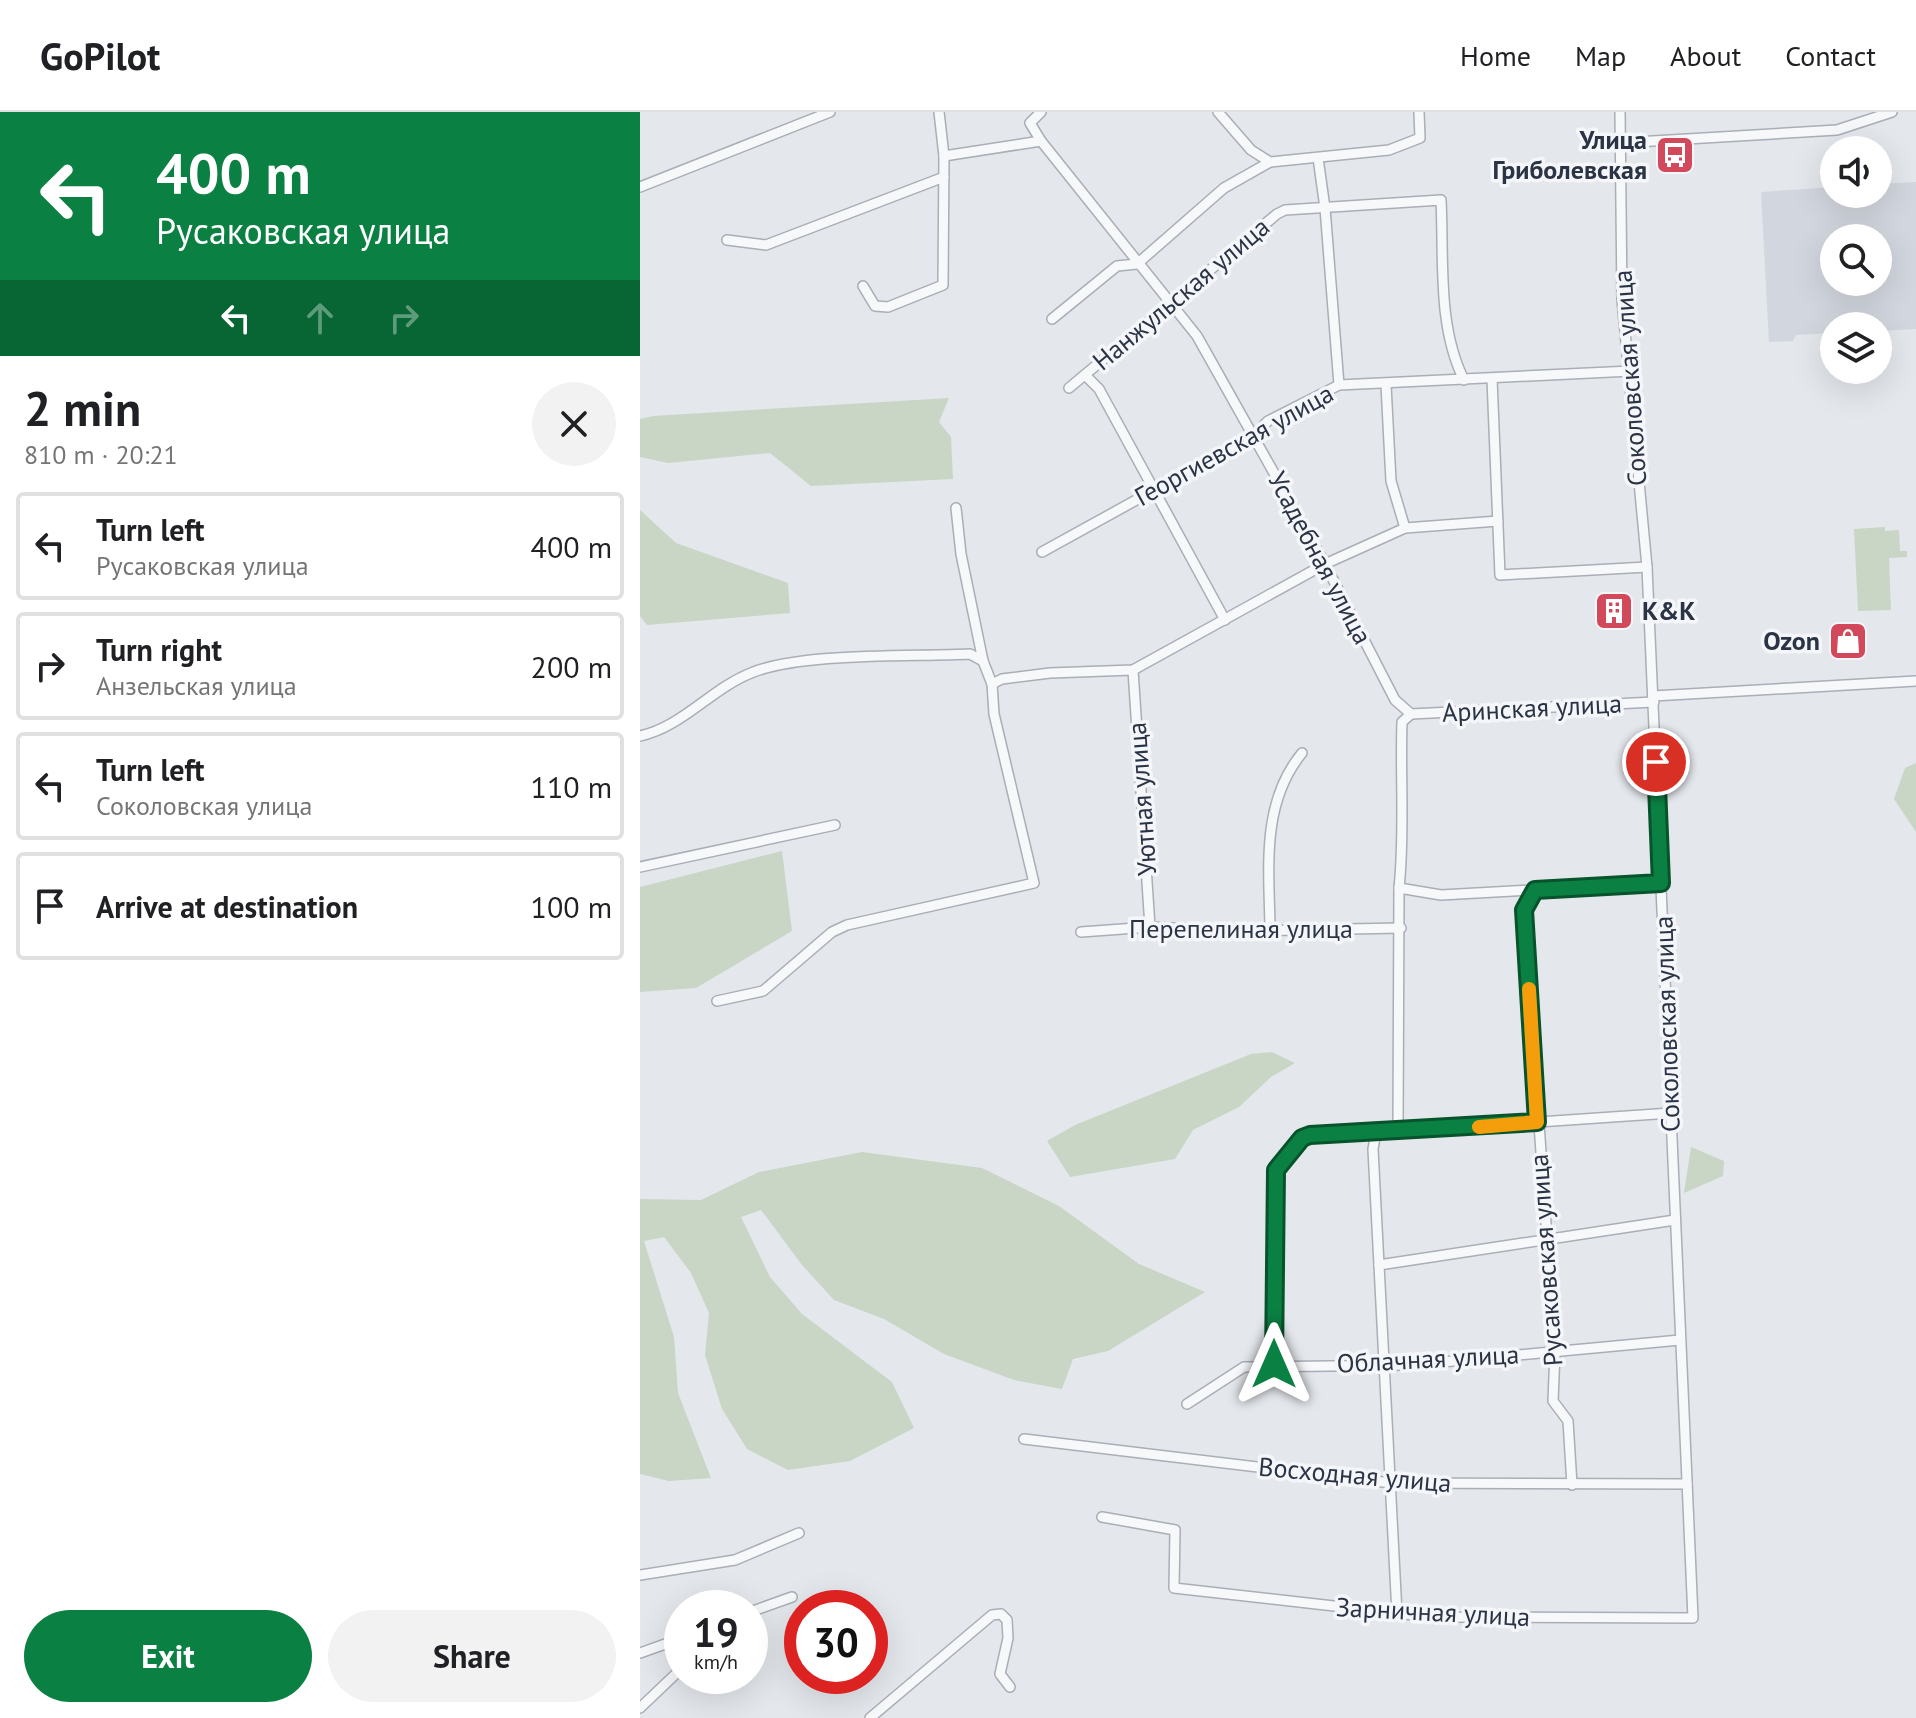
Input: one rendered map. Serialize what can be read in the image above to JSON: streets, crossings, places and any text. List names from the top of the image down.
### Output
{
  "streets": {
    "street": [
      "Нанжульская улица",
      "Соколовская улица",
      "Георгиевская улица",
      "Усадебная улица",
      "Аринская улица",
      "Уютная улица",
      "Перепелиная улица",
      "Русаковская улица",
      "Облачная улица",
      "Восходная улица",
      "Зарничная улица"
    ]
  },
  "crossings": [
    ["Нанжульская улица", "Георгиевская улица"],
    ["Нанжульская улица", "Усадебная улица"],
    ["Соколовская улица", "Георгиевская улица"],
    ["Соколовская улица", "Аринская улица"],
    ["Соколовская улица", "Облачная улица"],
    ["Соколовская улица", "Восходная улица"],
    ["Соколовская улица", "Зарничная улица"],
    ["Георгиевская улица", "Усадебная улица"],
    ["Усадебная улица", "Аринская улица"],
    ["Уютная улица", "Перепелиная улица"],
    ["Русаковская улица", "Облачная улица"],
    ["Русаковская улица", "Восходная улица"]
  ],
  "places": {
    "bus stop": ["Улица Гриболевская"],
    "building": ["K&K"],
    "shop": ["Ozon"]
  },
  "page": {
    "header": "GoPilot",
    "nav": [
      "Home",
      "Map",
      "About",
      "Contact"
    ],
    "turn": ["400 m", "Русаковская улица"],
    "heading": ["2 min", "810 m · 20:21"],
    "list": [
      {
        "name": "Turn left",
        "note": "Русаковская улица",
        "value": "400 m"
      },
      {
        "name": "Turn right",
        "note": "Анзельская улица",
        "value": "200 m"
      },
      {
        "name": "Turn left",
        "note": "Соколовская улица",
        "value": "110 m"
      },
      {
        "name": "Arrive at destination",
        "value": "100 m"
      }
    ],
    "speed": "19 km/h",
    "limit": "30",
    "buttons": ["Exit", "Share"]
  }
}
